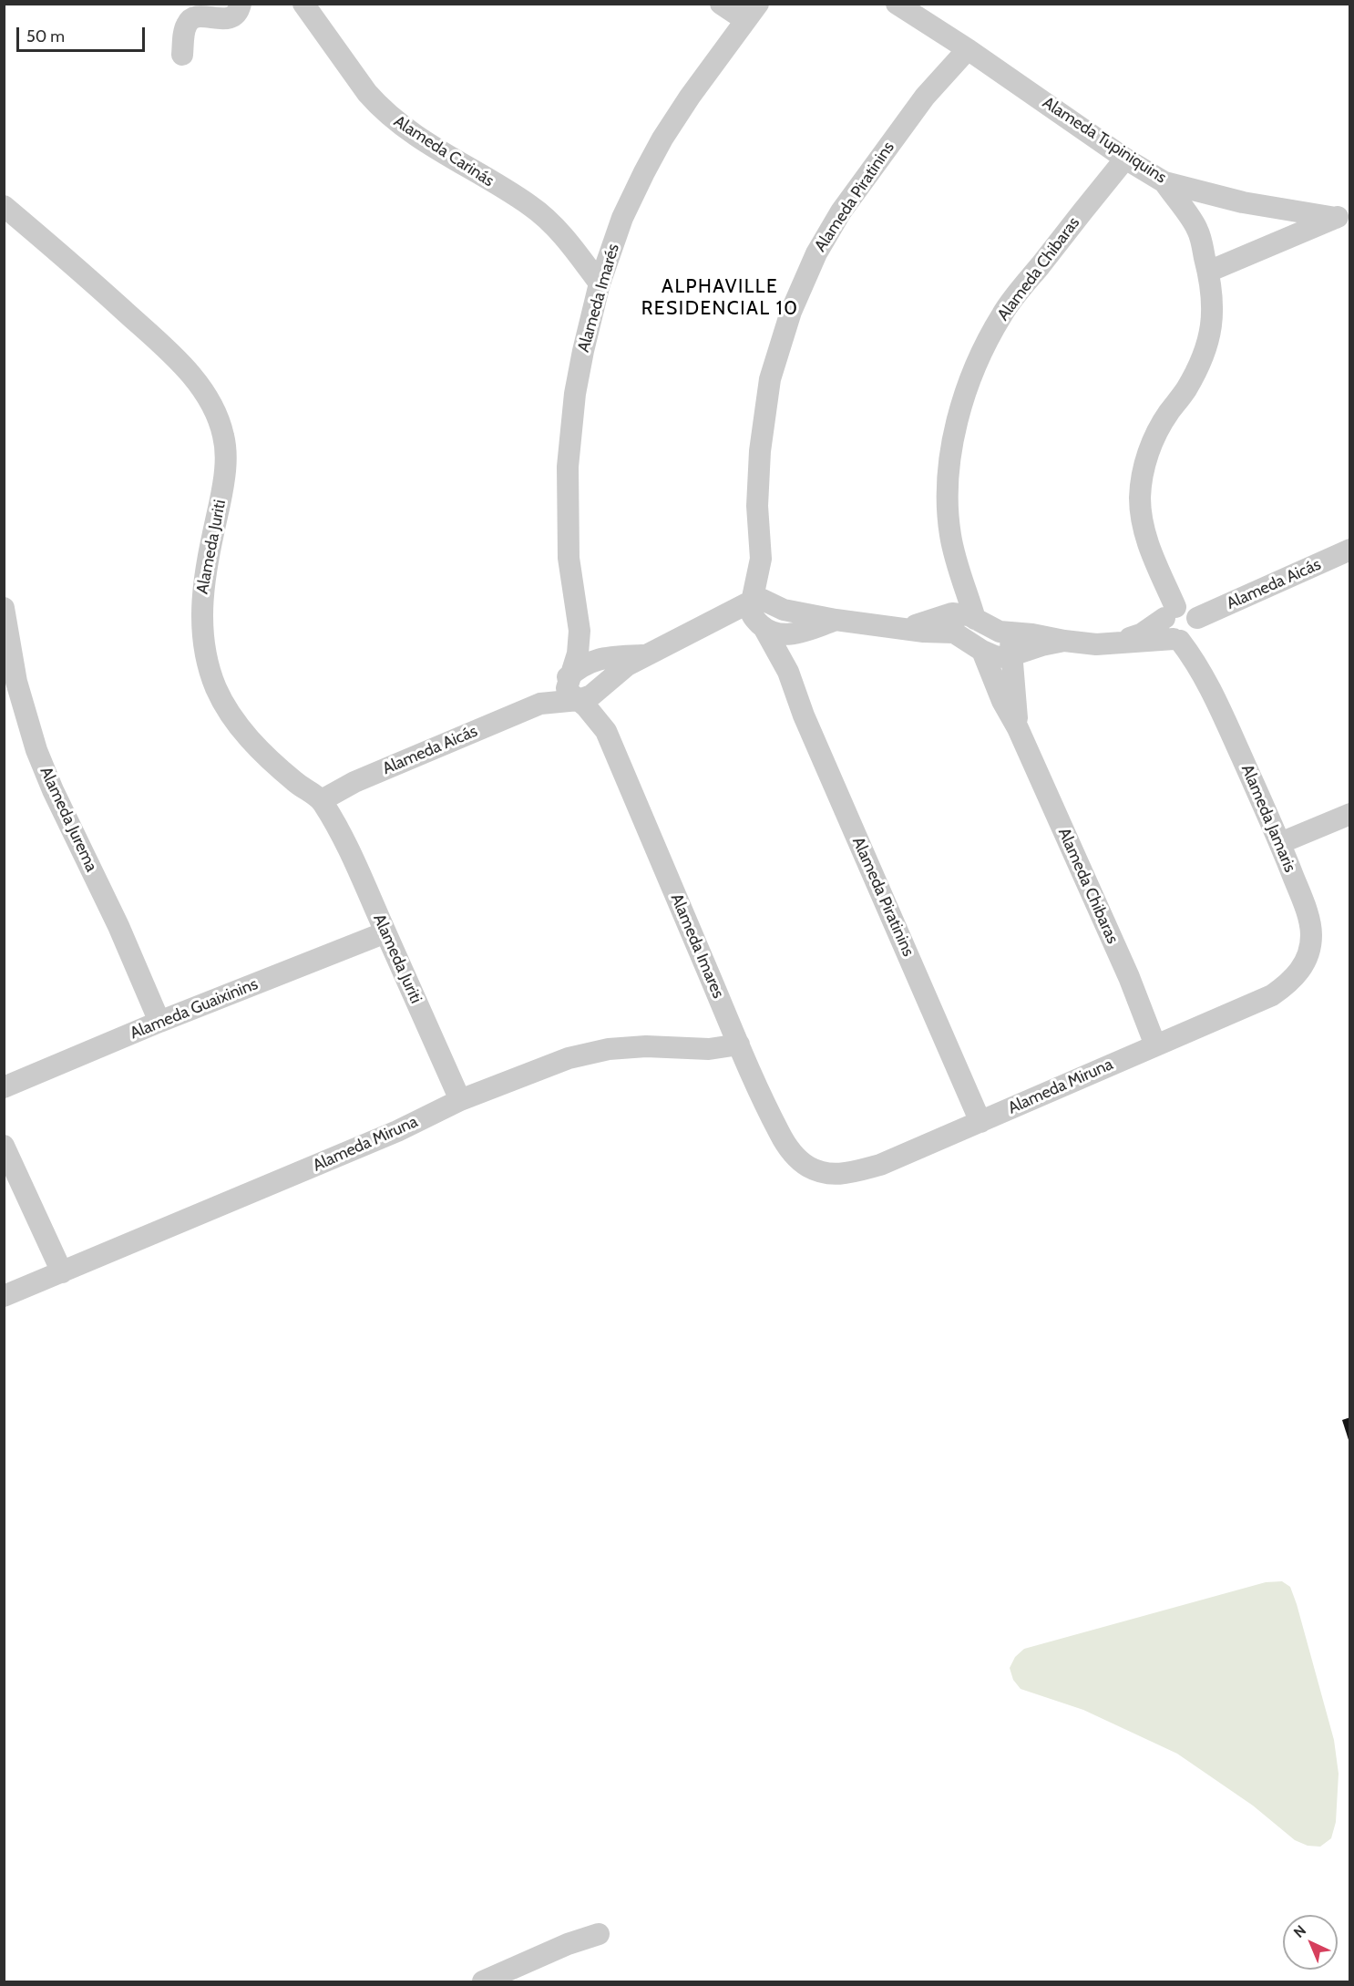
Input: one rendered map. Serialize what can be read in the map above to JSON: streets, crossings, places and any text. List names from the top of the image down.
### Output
{
  "streets": {
    "street": [
      "Alameda Tupiniquins",
      "Alameda Carinás",
      "Alameda Piratinins",
      "Alameda Chibaras",
      "Alameda Imarés",
      "Alameda Juriti",
      "Alameda Aicás",
      "Alameda Jamaris",
      "Alameda Jurema",
      "Alameda Imares",
      "Alameda Guaixinins",
      "Alameda Miruna"
    ]
  },
  "crossings": [
    ["Alameda Tupiniquins", "Alameda Piratinins"],
    ["Alameda Tupiniquins", "Alameda Chibaras"],
    ["Alameda Carinás", "Alameda Imarés"],
    ["Alameda Piratinins", "Alameda Aicás"],
    ["Alameda Piratinins", "Alameda Miruna"],
    ["Alameda Chibaras", "Alameda Aicás"],
    ["Alameda Chibaras", "Alameda Miruna"],
    ["Alameda Juriti", "Alameda Aicás"],
    ["Alameda Juriti", "Alameda Guaixinins"],
    ["Alameda Juriti", "Alameda Miruna"],
    ["Alameda Aicás", "Alameda Jamaris"],
    ["Alameda Jamaris", "Alameda Miruna"],
    ["Alameda Jurema", "Alameda Guaixinins"],
    ["Alameda Imares", "Alameda Miruna"]
  ],
  "districts": ["ALPHAVILLE RESIDENCIAL 10"],
  "scale_bar": "50 m",
  "north": "top left"
}
